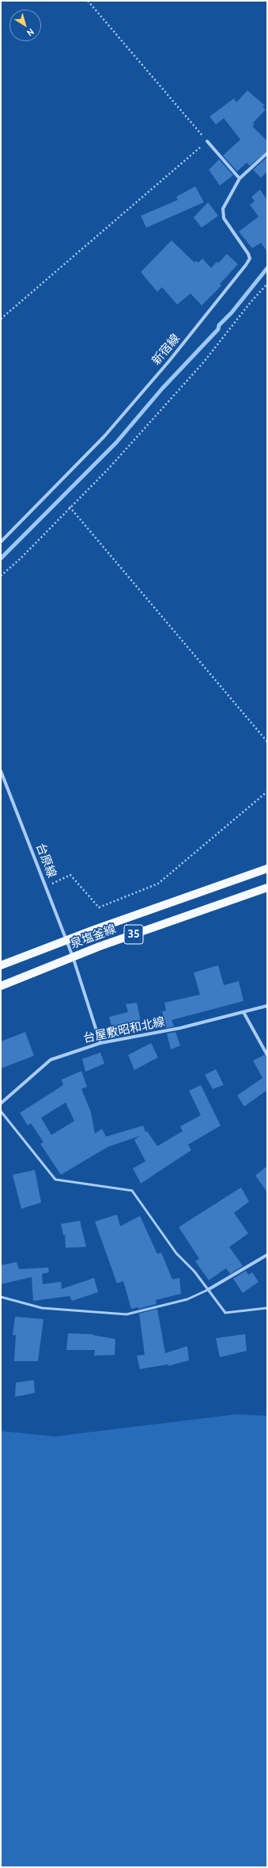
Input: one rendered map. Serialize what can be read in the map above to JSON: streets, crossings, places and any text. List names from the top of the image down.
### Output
{
  "streets": {
    "main road": ["35", "泉塩釜線"],
    "street": ["新宿線", "台原線", "台屋敷昭和北線"]
  },
  "crossings": [
    ["台原線", "泉塩釜線"],
    ["台原線", "台屋敷昭和北線"]
  ],
  "north": "bottom right"
}
